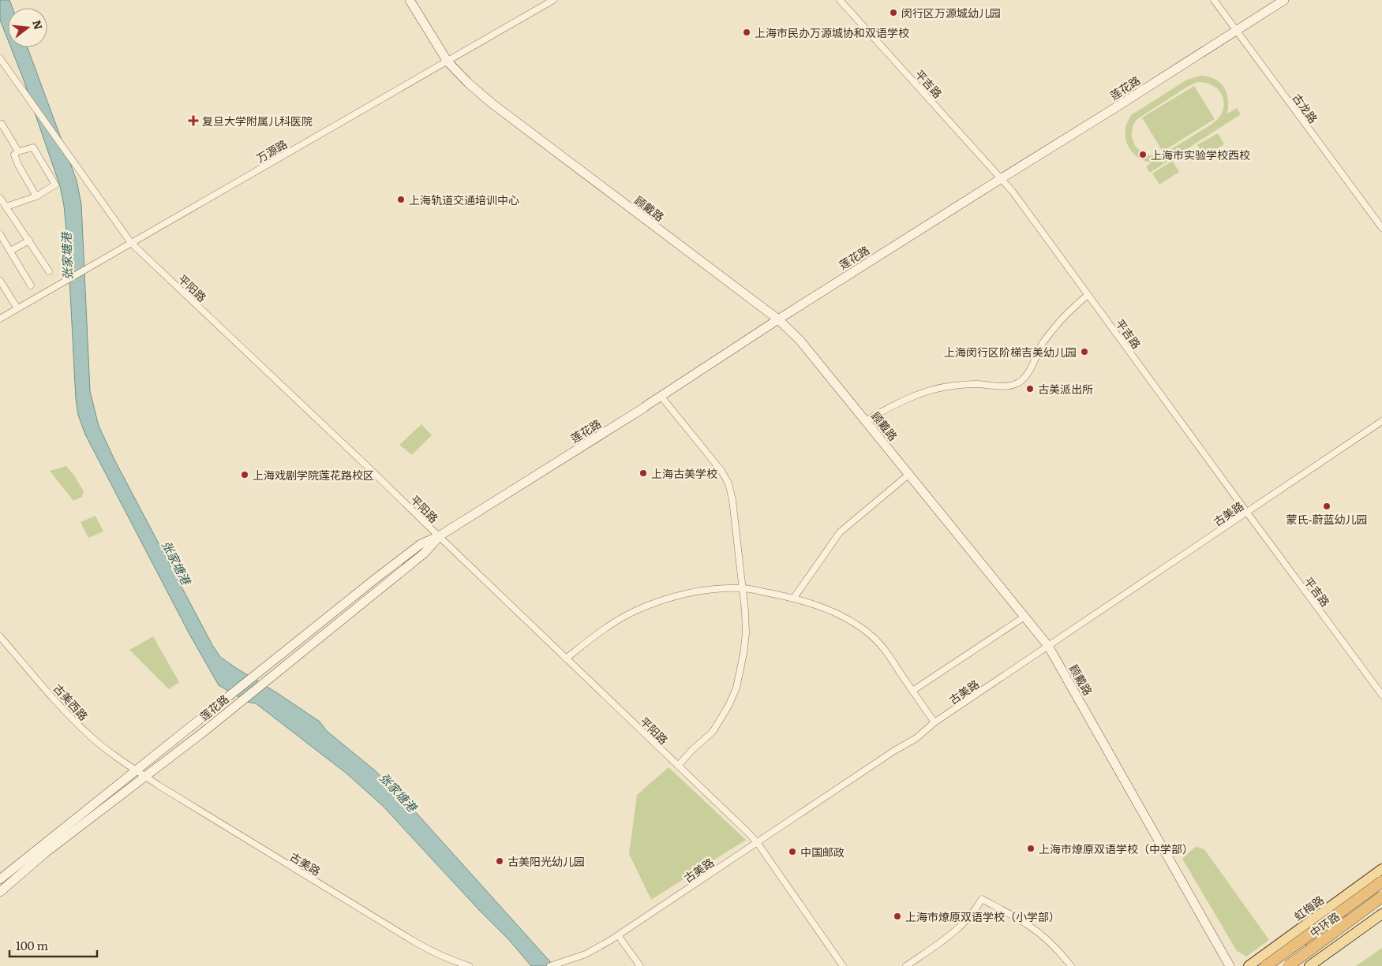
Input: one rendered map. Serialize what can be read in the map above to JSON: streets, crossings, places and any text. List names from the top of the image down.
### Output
{
  "streets": {
    "highway": ["中环路"],
    "main road": ["莲花路", "顾戴路", "虹梅路"],
    "street": [
      "平吉路",
      "古龙路",
      "万源路",
      "平阳路",
      "古美路",
      "古美西路"
    ]
  },
  "crossings": [
    ["平吉路", "莲花路"],
    ["平吉路", "古美路"],
    ["莲花路", "古龙路"],
    ["莲花路", "顾戴路"],
    ["莲花路", "平阳路"],
    ["莲花路", "古美路"],
    ["莲花路", "古美西路"],
    ["万源路", "顾戴路"],
    ["万源路", "平阳路"],
    ["顾戴路", "古美路"],
    ["平阳路", "古美路"],
    ["古美路", "古美西路"]
  ],
  "water": ["张家塘港"],
  "places": {
    "other": [
      "闵行区万源城幼儿园",
      "上海市民办万源城协和双语学校",
      "上海市实验学校西校",
      "上海轨道交通培训中心",
      "上海闵行区阶梯吉美幼儿园",
      "古美派出所",
      "上海古美学校",
      "上海戏剧学院莲花路校区",
      "蒙氏-蔚蓝幼儿园",
      "上海市燎原双语学校（中学部）",
      "中国邮政",
      "古美阳光幼儿园",
      "上海市燎原双语学校（小学部）"
    ],
    "health": ["复旦大学附属儿科医院"]
  },
  "scale_bar": "100 m",
  "north": "right"
}
